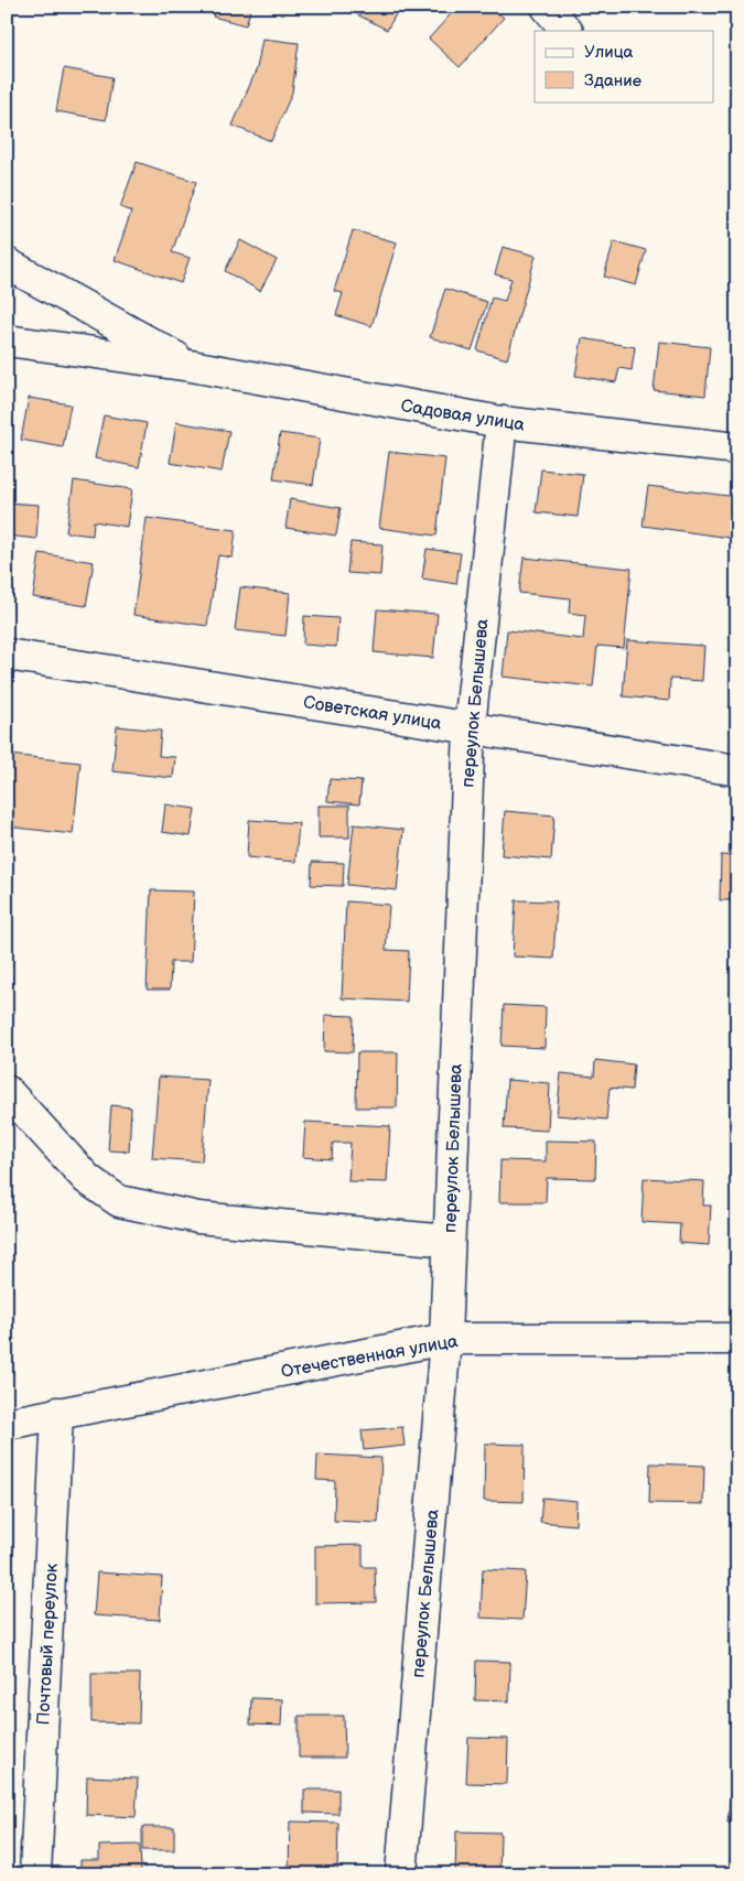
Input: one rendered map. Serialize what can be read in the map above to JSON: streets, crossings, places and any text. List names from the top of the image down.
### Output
{
  "streets": {
    "street": [
      "Садовая улица",
      "переулок Белышева",
      "Советская улица",
      "Отечественная улица",
      "Почтовый переулок"
    ]
  },
  "crossings": [
    ["Садовая улица", "переулок Белышева"],
    ["переулок Белышева", "Советская улица"],
    ["переулок Белышева", "Отечественная улица"],
    ["Отечественная улица", "Почтовый переулок"]
  ],
  "legend": ["Улица", "Здание"]
}
